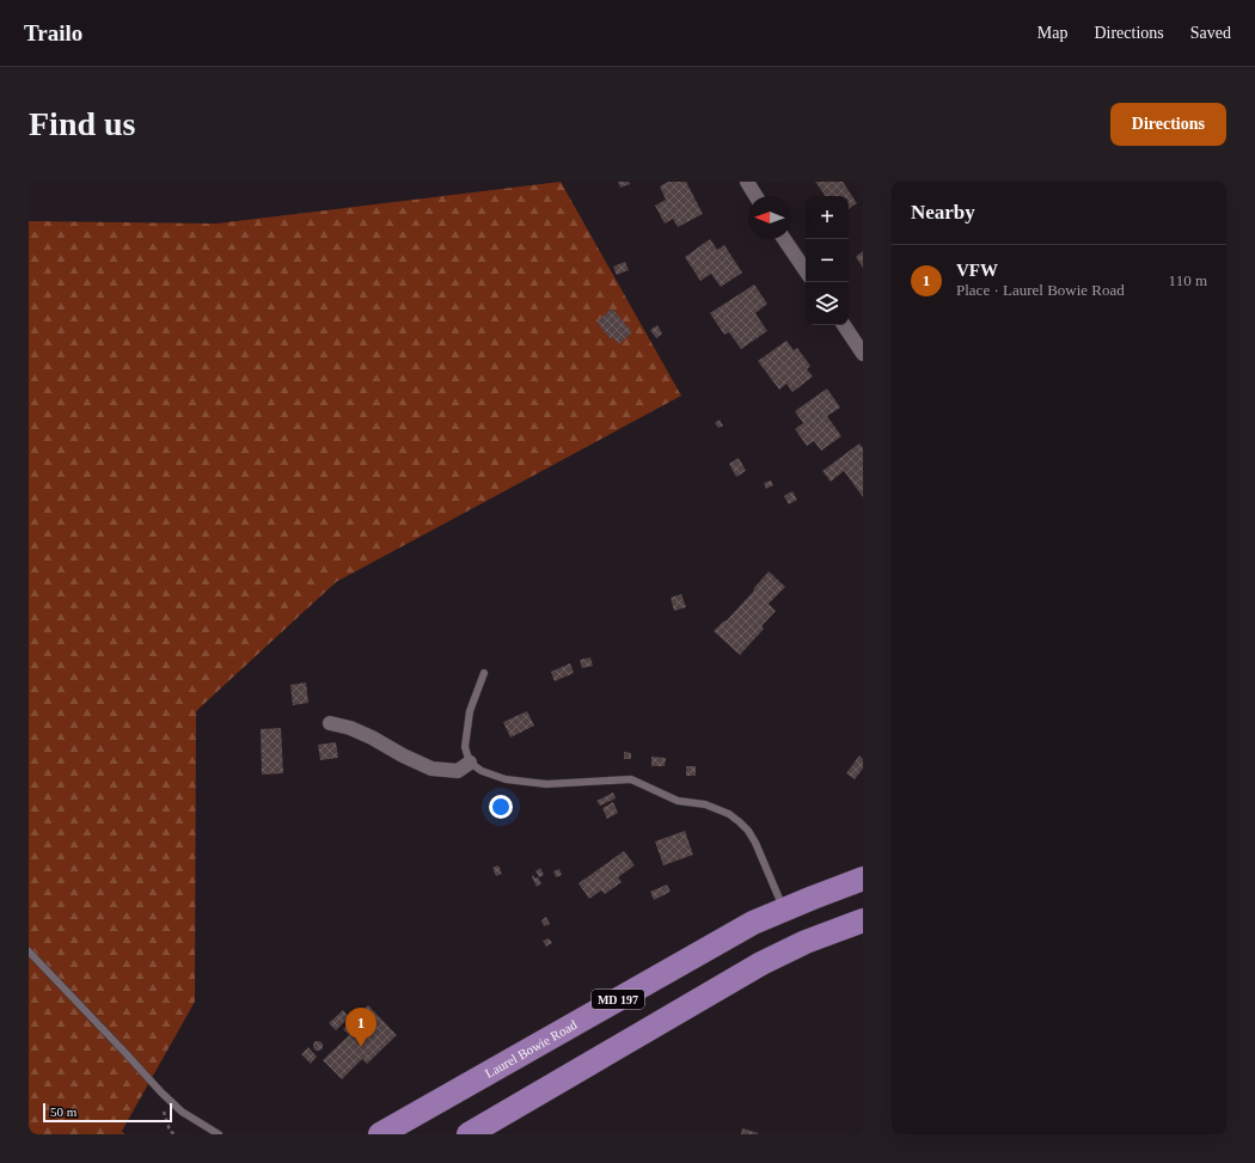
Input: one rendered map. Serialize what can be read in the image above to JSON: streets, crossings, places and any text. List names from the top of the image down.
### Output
{
  "streets": {
    "main road": ["MD 197", "Laurel Bowie Road"]
  },
  "scale_bar": "50 m",
  "north": "left",
  "page": {
    "header": "Trailo",
    "nav": ["Map", "Directions", "Saved"],
    "buttons": "Directions",
    "title": "Find us",
    "heading": "Nearby",
    "map_buttons": ["+", "−"],
    "list": [
      {
        "mark": "1",
        "name": "VFW",
        "note": "Place · Laurel Bowie Road",
        "value": "110 m"
      }
    ],
    "pins": "1",
    "scale": "50 m"
  }
}
